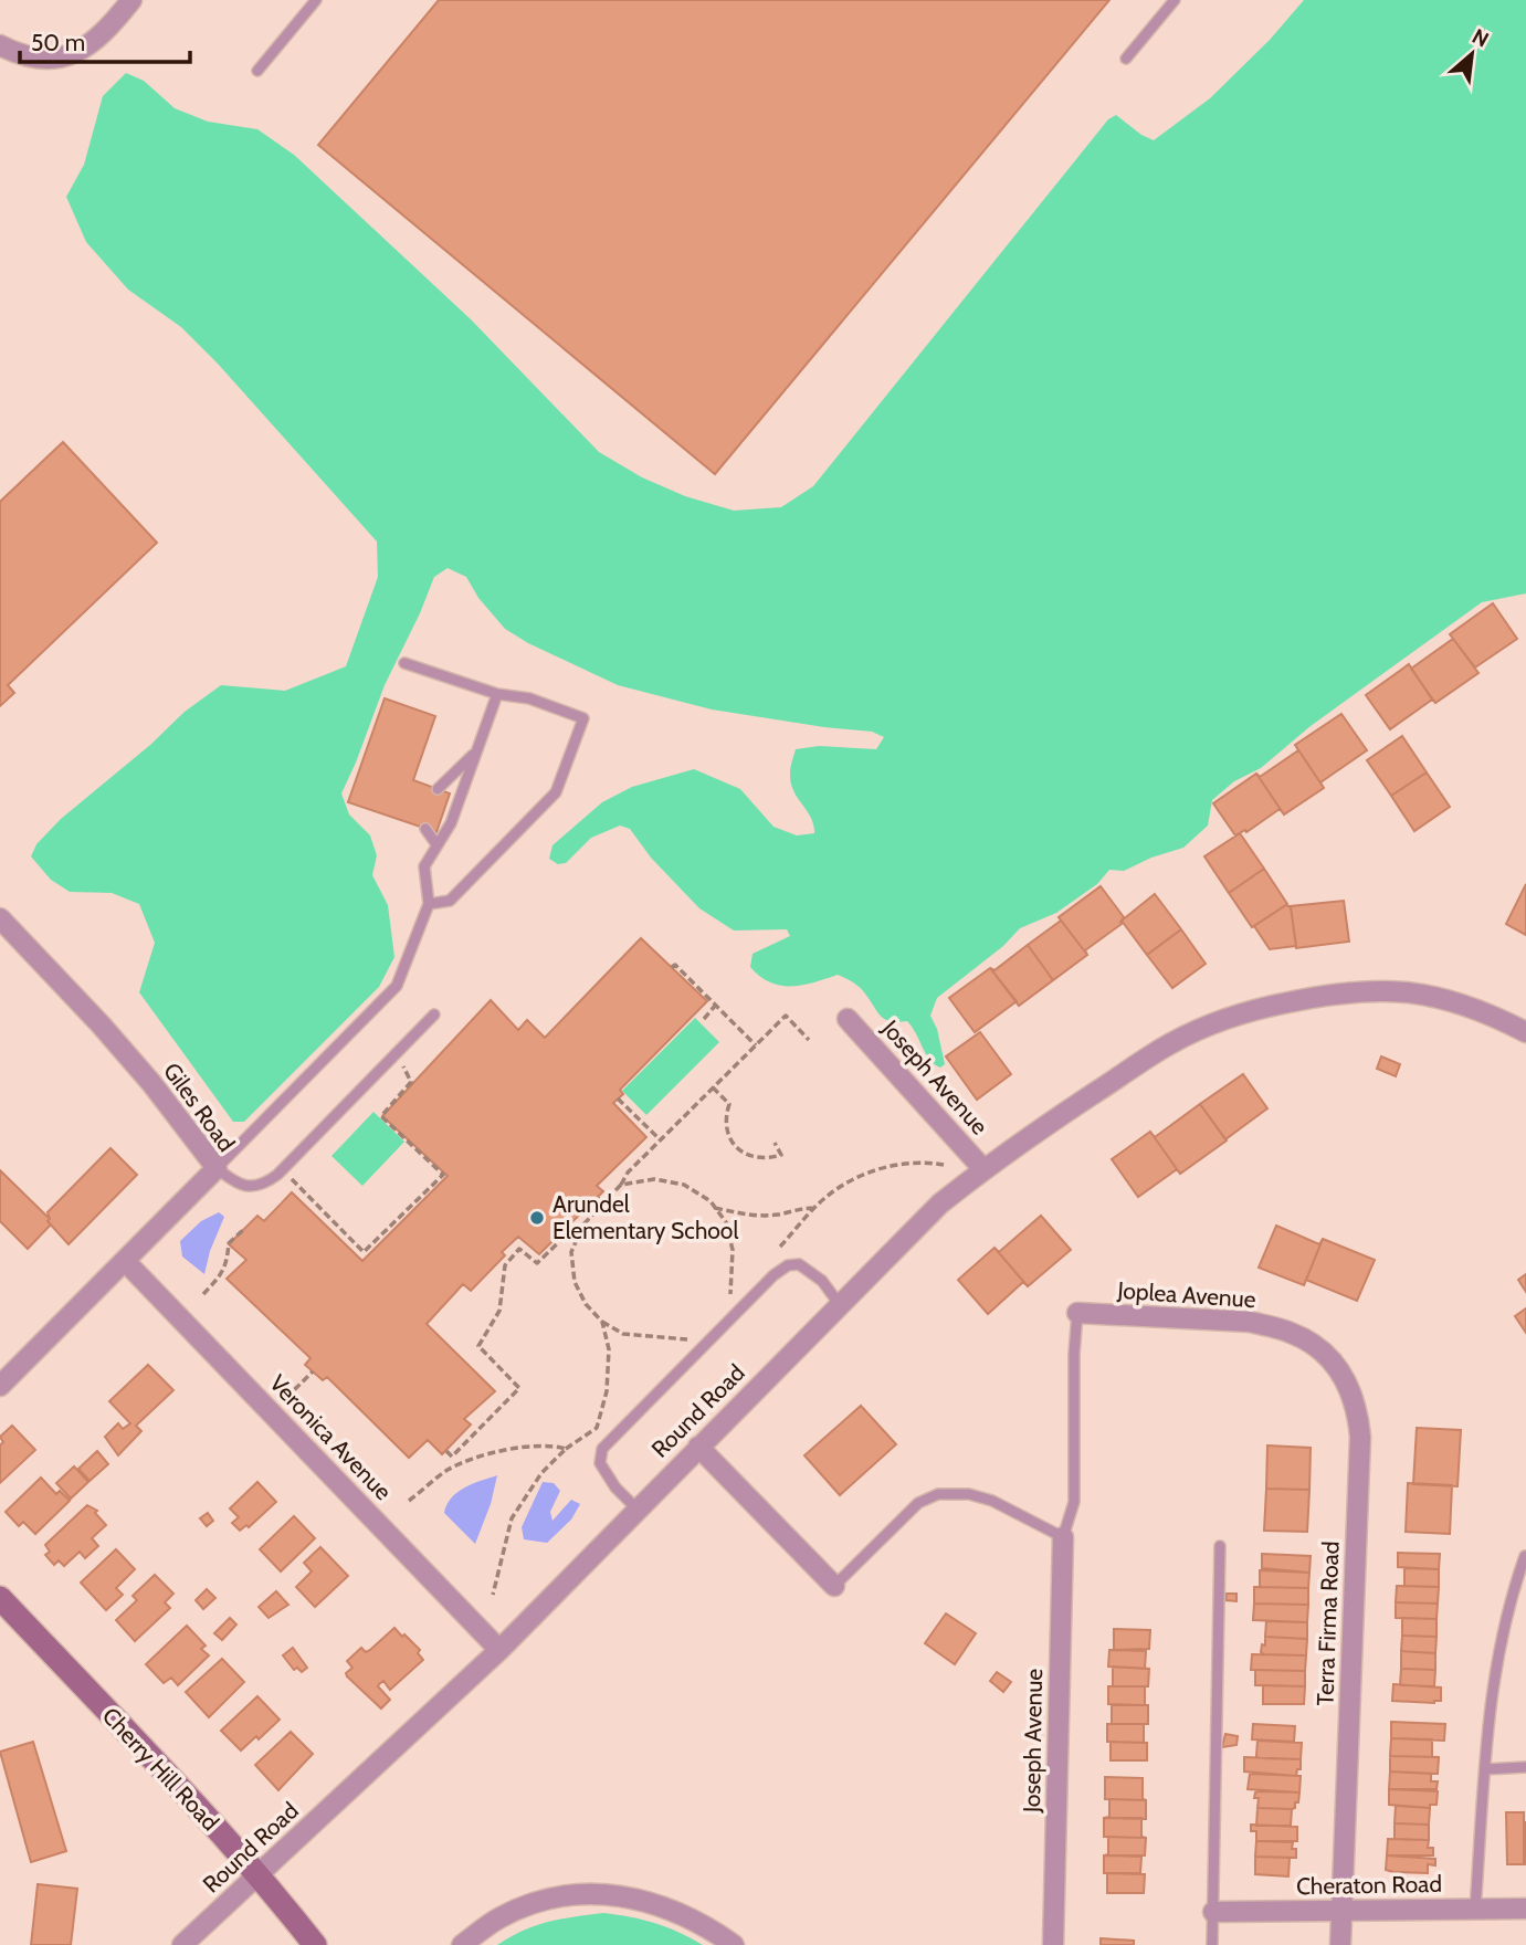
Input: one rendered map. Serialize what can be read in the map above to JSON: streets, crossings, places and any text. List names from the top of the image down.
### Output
{
  "streets": {
    "street": [
      "Joseph Avenue",
      "Giles Road",
      "Joplea Avenue",
      "Round Road",
      "Veronica Avenue",
      "Terra Firma Road",
      "Cherry Hill Road",
      "Cheraton Road"
    ]
  },
  "crossings": [
    ["Joseph Avenue", "Round Road"],
    ["Giles Road", "Veronica Avenue"],
    ["Joplea Avenue", "Terra Firma Road"],
    ["Round Road", "Veronica Avenue"],
    ["Round Road", "Cherry Hill Road"],
    ["Terra Firma Road", "Cheraton Road"]
  ],
  "places": ["Arundel Elementary School"],
  "scale_bar": "50 m",
  "north": "top right"
}
